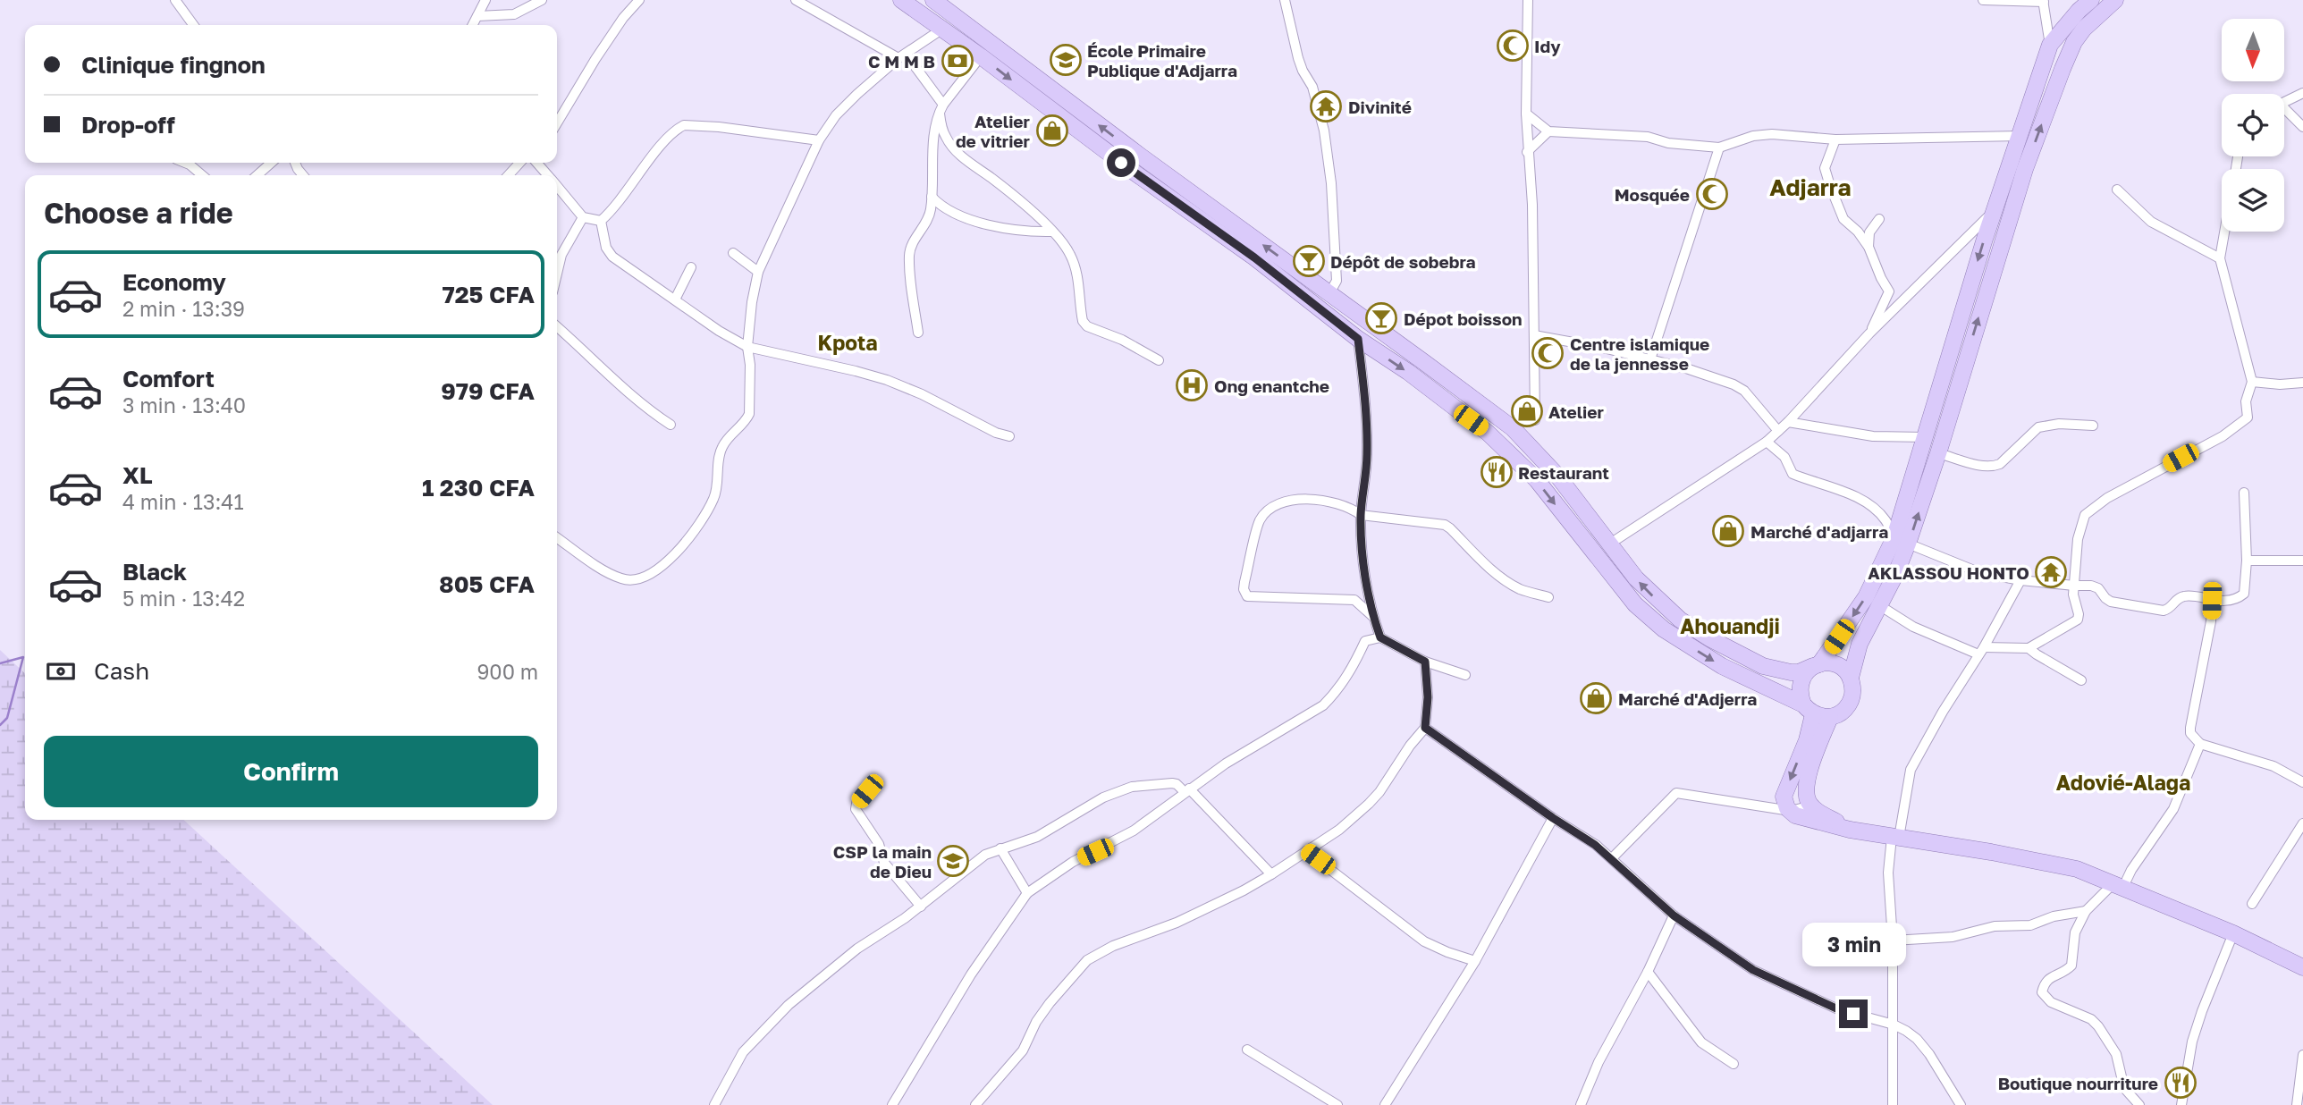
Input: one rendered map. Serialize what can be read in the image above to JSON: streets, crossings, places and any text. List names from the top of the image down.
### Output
{
  "districts": [
    "Adjarra",
    "Kpota",
    "Ahouandji",
    "Adovié-Alaga"
  ],
  "places": {
    "mosque": ["Idy", "Mosquée", "Centre islamique de la jennesse"],
    "school or university": ["École Primaire Publique d'Adjarra", "CSP la main de Dieu"],
    "bank": ["C M M B"],
    "temple": ["Divinité", "AKLASSOU HONTO"],
    "shop": [
      "Atelier de vitrier",
      "Atelier",
      "Marché d'adjarra",
      "Marché d'Adjerra"
    ],
    "bar": ["Dépôt de sobebra", "Dépot boisson"],
    "hospital": ["Ong enantche"],
    "restaurant": ["Restaurant", "Boutique nourriture"]
  },
  "north": "bottom",
  "page": {
    "banner": ["Clinique fingnon", "Drop-off"],
    "heading": "Choose a ride",
    "list": [
      {
        "name": "Economy",
        "note": "2 min · 13:39",
        "value": "725 CFA"
      },
      {
        "name": "Comfort",
        "note": "3 min · 13:40",
        "value": "979 CFA"
      },
      {
        "name": "XL",
        "note": "4 min · 13:41",
        "value": "1 230 CFA"
      },
      {
        "name": "Black",
        "note": "5 min · 13:42",
        "value": "805 CFA"
      }
    ],
    "pay": ["Cash", "900 m"],
    "buttons": "Confirm",
    "bubble": "3 min"
  }
}
